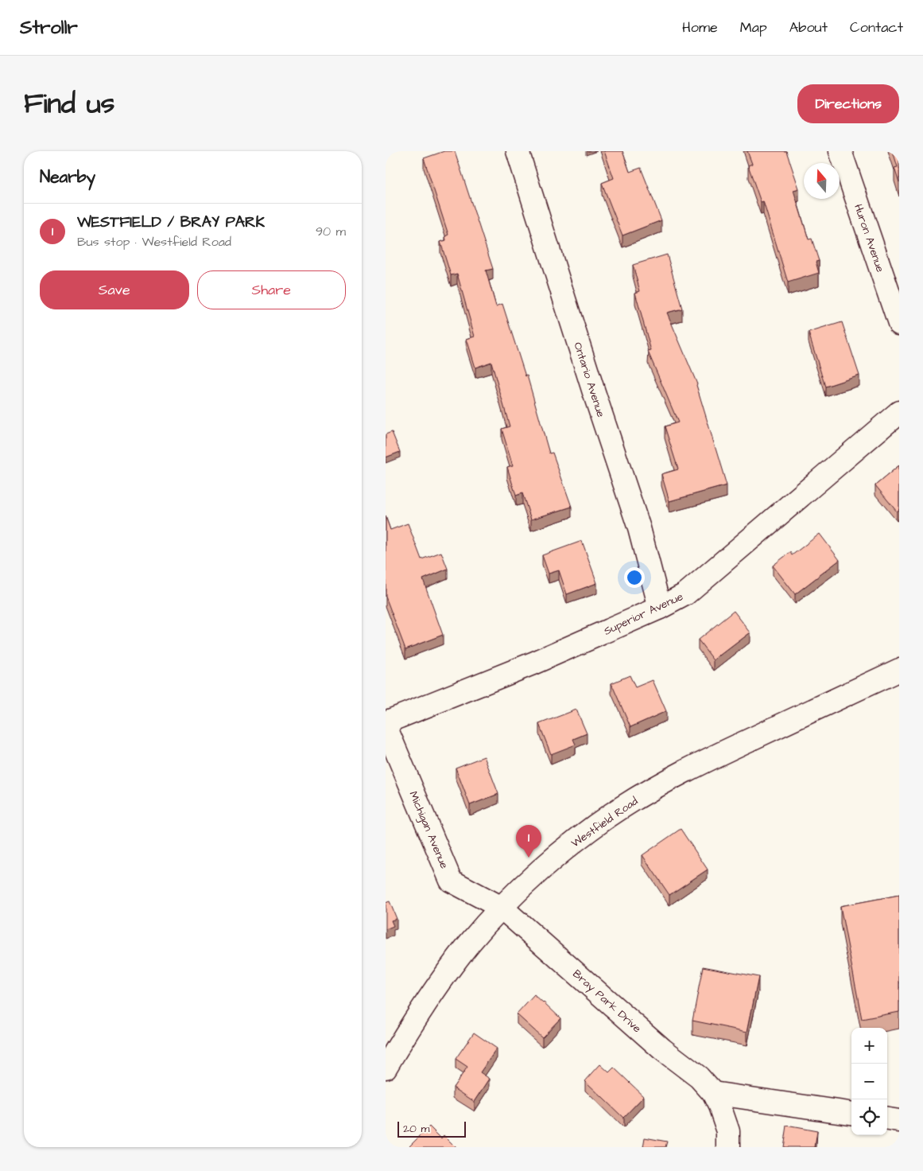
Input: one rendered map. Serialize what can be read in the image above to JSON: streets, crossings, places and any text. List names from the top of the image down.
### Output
{
  "streets": {
    "street": [
      "Huron Avenue",
      "Ontario Avenue",
      "Superior Avenue",
      "Westfield Road",
      "Michigan Avenue",
      "Bray Park Drive"
    ]
  },
  "crossings": [
    ["Ontario Avenue", "Superior Avenue"],
    ["Westfield Road", "Michigan Avenue"],
    ["Westfield Road", "Bray Park Drive"],
    ["Michigan Avenue", "Bray Park Drive"]
  ],
  "scale_bar": "20 m",
  "north": "top",
  "page": {
    "header": "Strollr",
    "nav": [
      "Home",
      "Map",
      "About",
      "Contact"
    ],
    "title": "Find us",
    "buttons": [
      "Directions",
      ["Save", "Share"]
    ],
    "heading": "Nearby",
    "list": [
      {
        "mark": "1",
        "name": "WESTFIELD / BRAY PARK",
        "note": "Bus stop · Westfield Road",
        "value": "90 m"
      }
    ],
    "pins": "1",
    "map_buttons": ["+", "−"],
    "scale": "20 m"
  }
}
